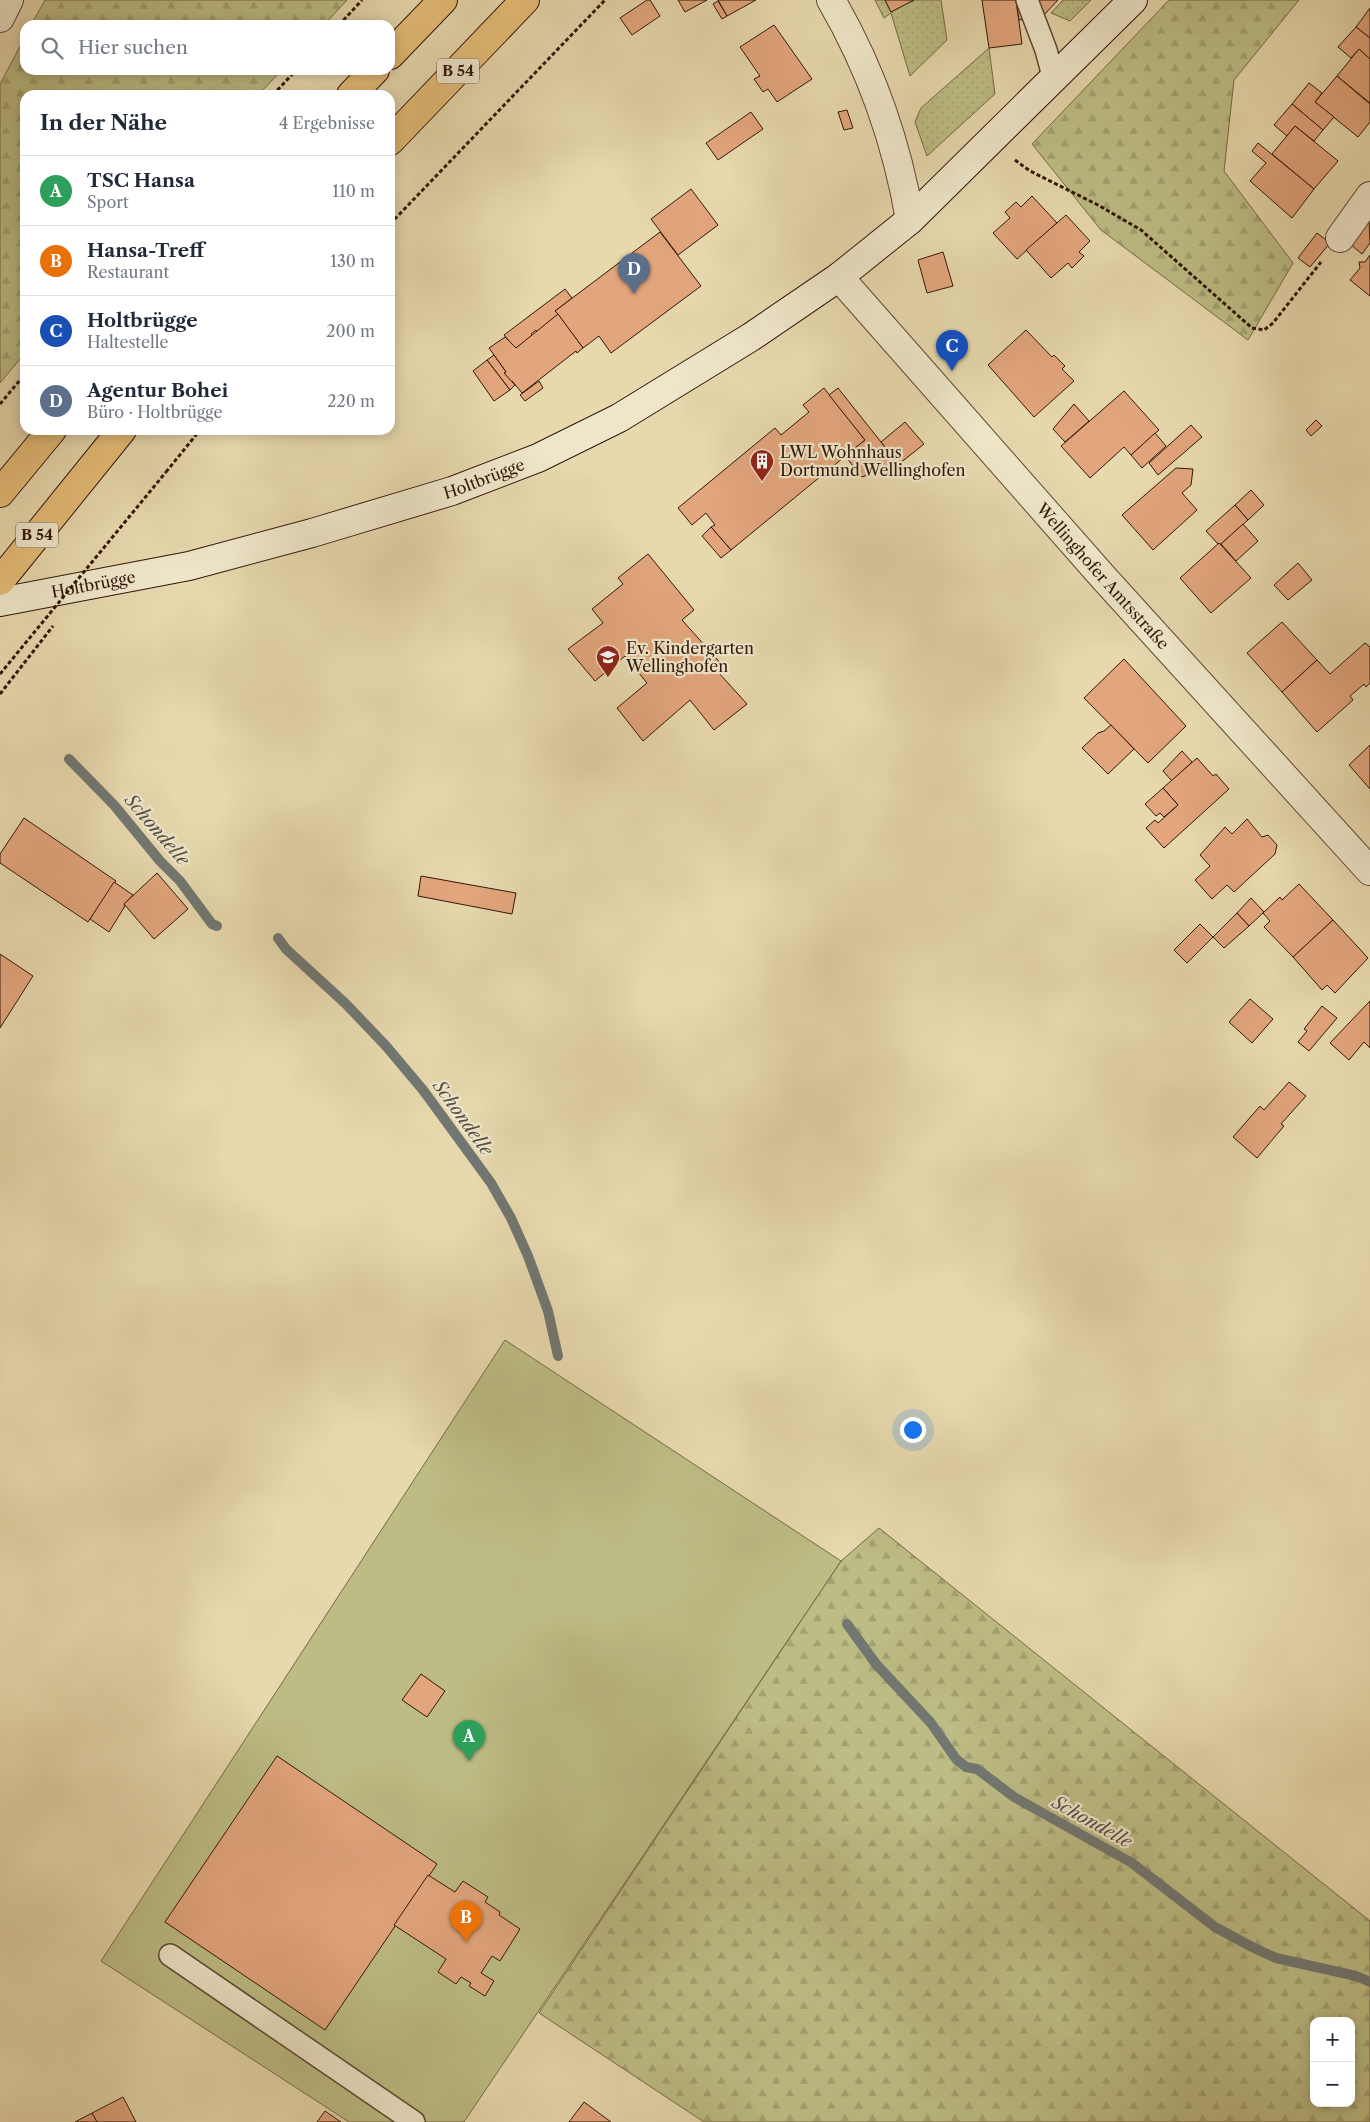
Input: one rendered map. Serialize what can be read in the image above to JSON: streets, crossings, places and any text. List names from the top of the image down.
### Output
{
  "streets": {
    "highway": ["B 54"],
    "main road": ["Holtbrügge", "Wellinghofer Amtsstraße"]
  },
  "crossings": [
    ["Holtbrügge", "Wellinghofer Amtsstraße"]
  ],
  "water": ["Schondelle"],
  "places": {
    "building": ["LWL Wohnhaus Dortmund Wellinghofen"],
    "school or university": ["Ev. Kindergarten Wellinghofen"]
  },
  "page": {
    "search": "Hier suchen",
    "heading": ["In der Nähe", "4 Ergebnisse"],
    "list": [
      {
        "mark": "A",
        "name": "TSC Hansa",
        "note": "Sport",
        "value": "110 m"
      },
      {
        "mark": "B",
        "name": "Hansa-Treff",
        "note": "Restaurant",
        "value": "130 m"
      },
      {
        "mark": "C",
        "name": "Holtbrügge",
        "note": "Haltestelle",
        "value": "200 m"
      },
      {
        "mark": "D",
        "name": "Agentur Bohei",
        "note": "Büro · Holtbrügge",
        "value": "220 m"
      }
    ],
    "pins": [
      "D",
      "C",
      "A",
      "B"
    ],
    "map_buttons": ["+", "−"]
  }
}
